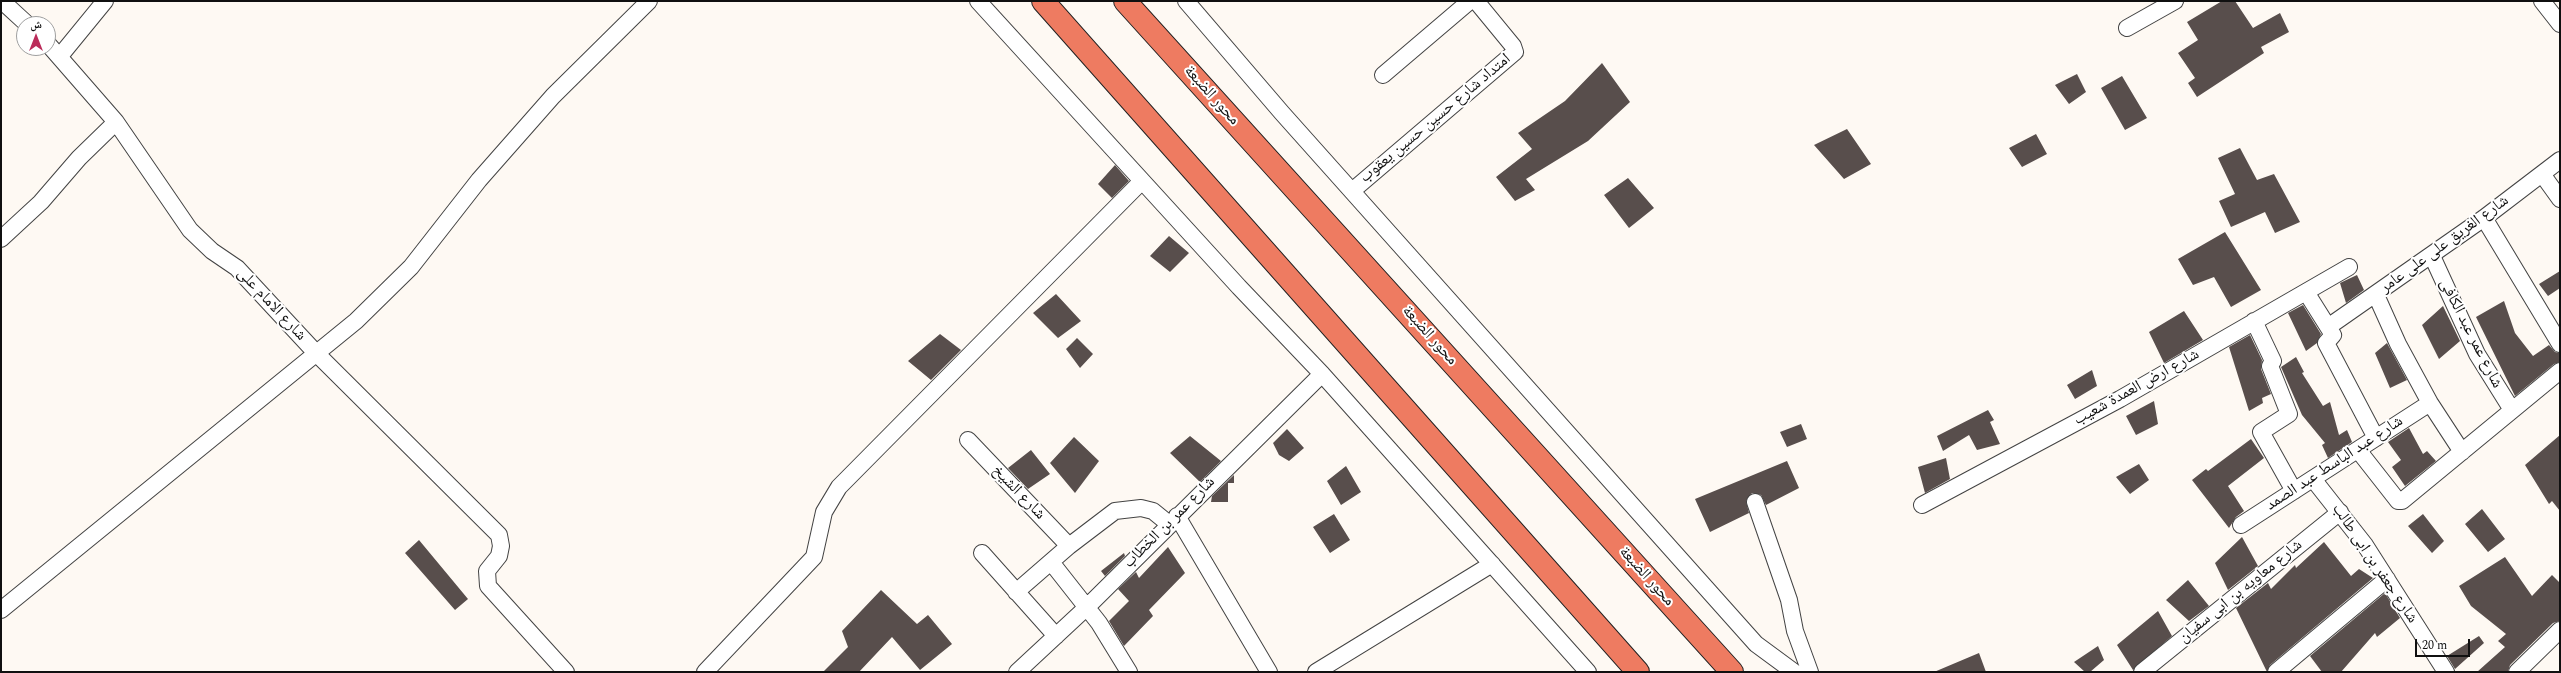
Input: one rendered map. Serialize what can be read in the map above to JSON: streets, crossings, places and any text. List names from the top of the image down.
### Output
{
  "streets": {
    "highway": ["محور الضبعة"],
    "street": [
      "امتداد شارع حسين حسين يعقوب",
      "شارع الغريق على على عامر",
      "شارع الامام على",
      "شارع عمر عبد الكافى",
      "شارع ارض العمدة شعيب",
      "شارع عبد الباسط عبد الصمد",
      "شارع الشيخ",
      "شارع عمر بن الخطاب",
      "شارع جعفر بن ابى طالب",
      "شارع معاويه بن ابى سفيان"
    ]
  },
  "crossings": [
    ["شارع الغريق على على عامر", "شارع عمر عبد الكافى"],
    ["شارع عبد الباسط عبد الصمد", "شارع جعفر بن ابى طالب"],
    ["شارع جعفر بن ابى طالب", "شارع معاويه بن ابى سفيان"]
  ],
  "scale_bar": "20 m",
  "north": "top"
}
